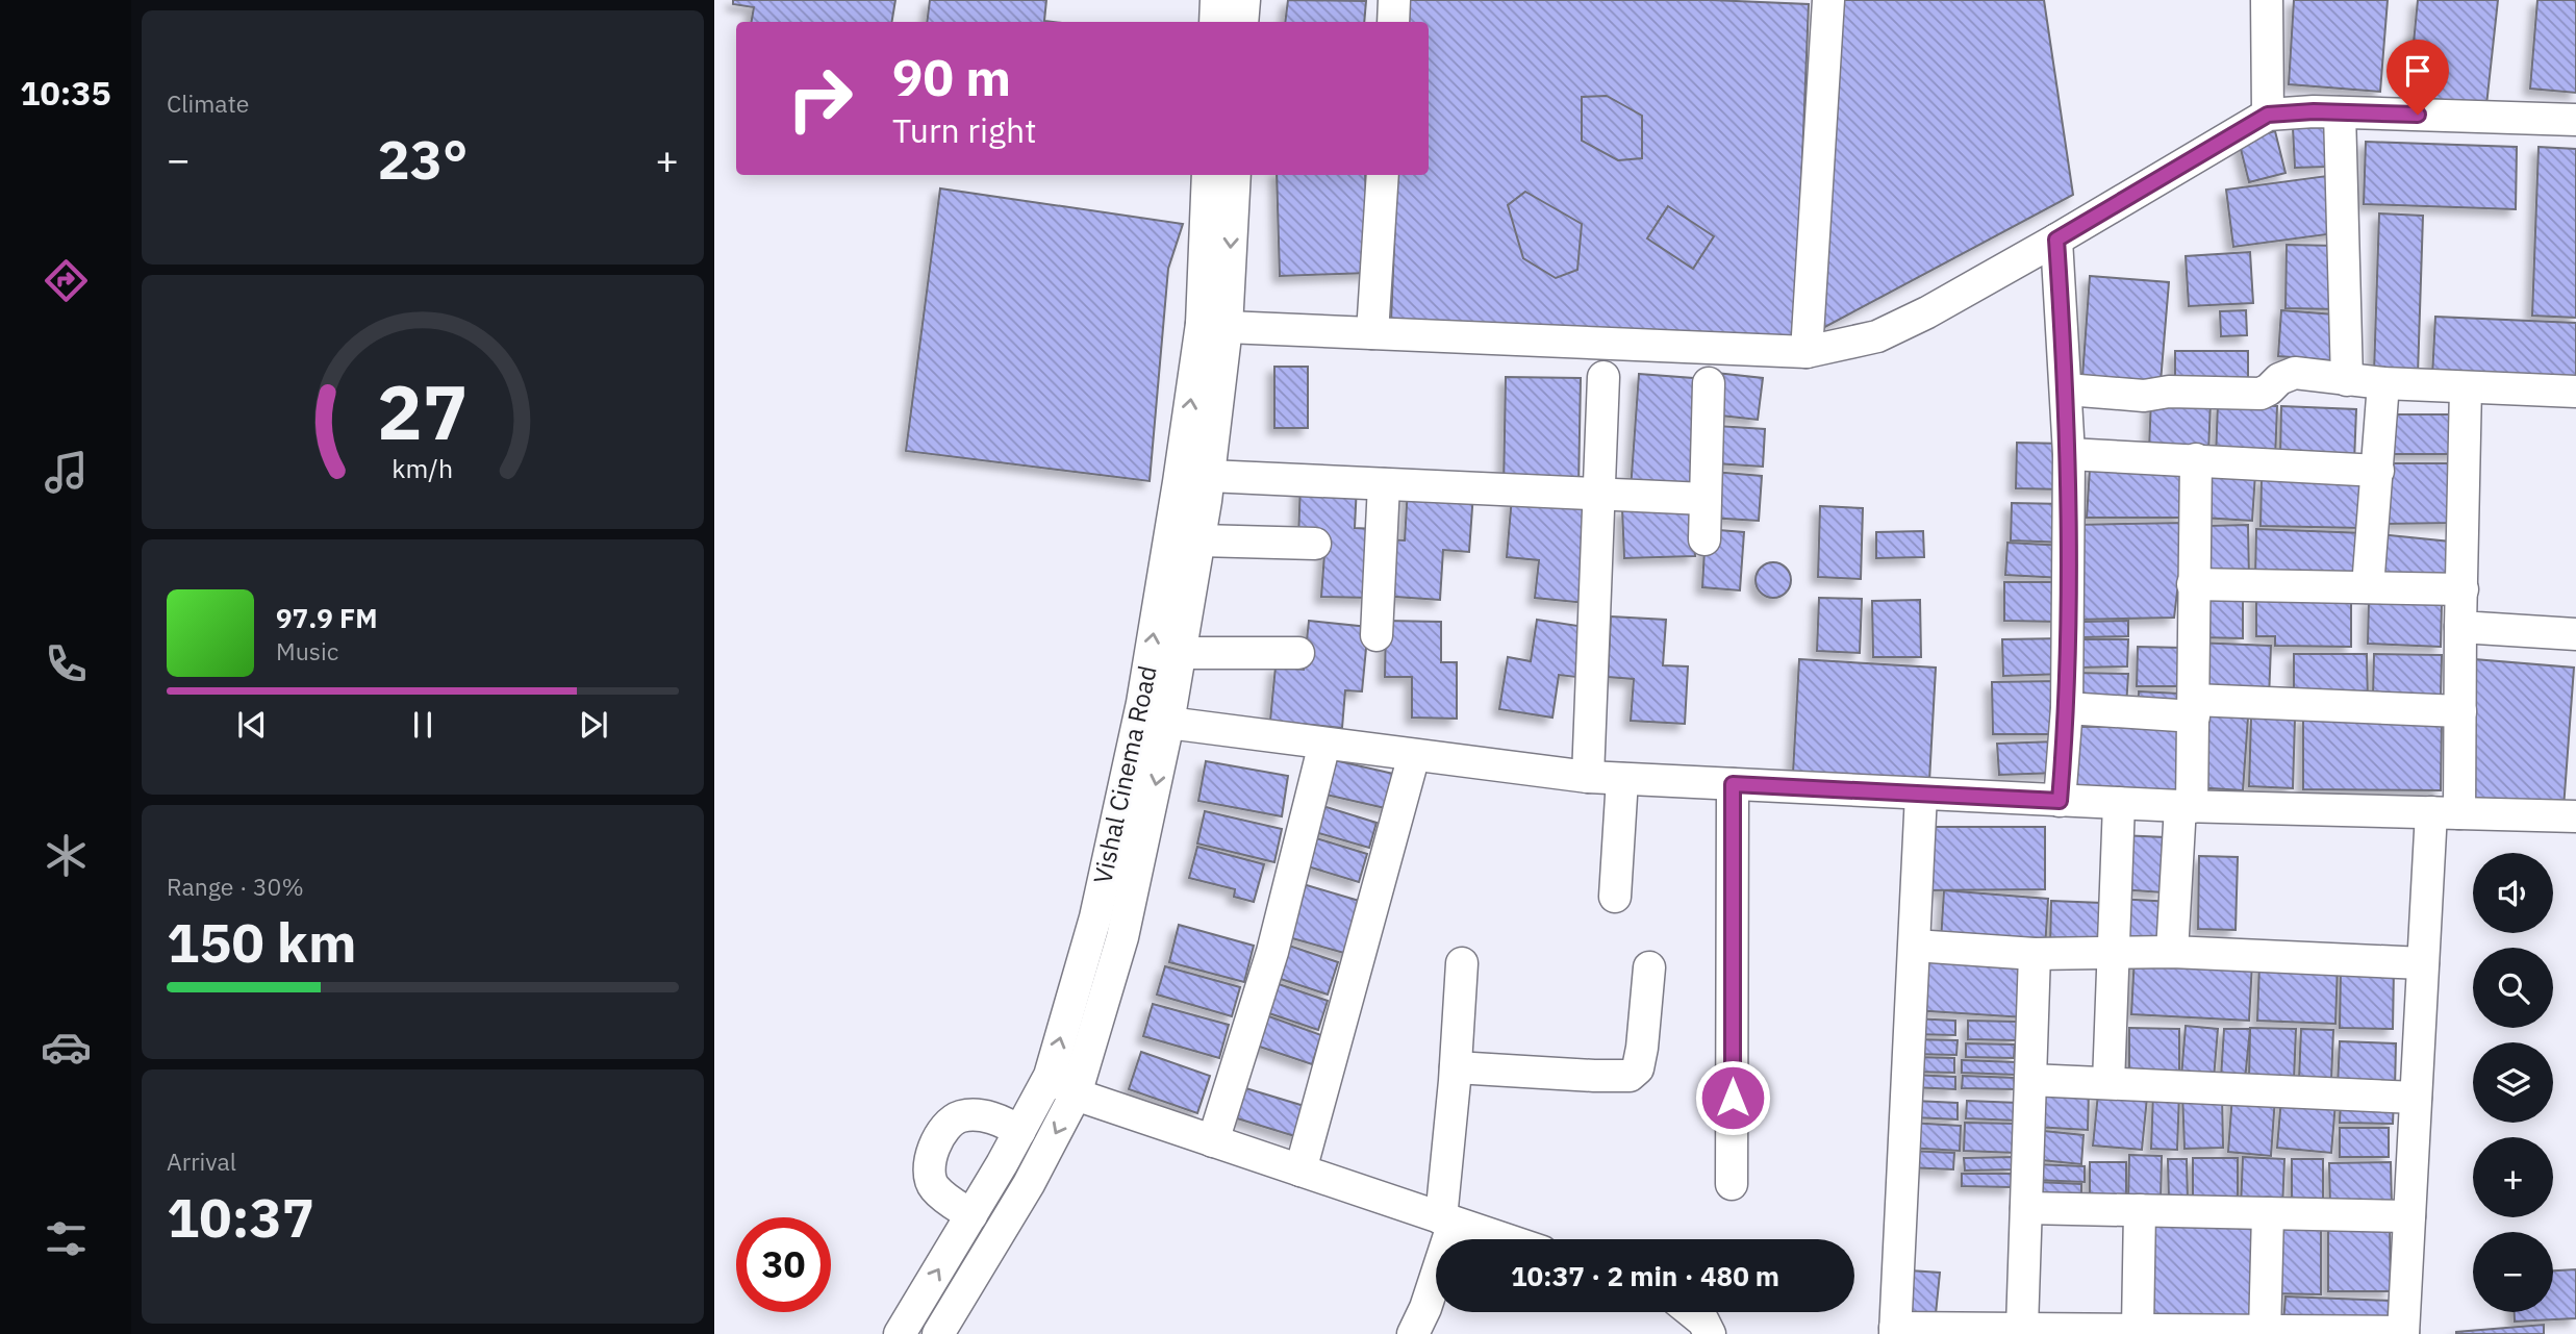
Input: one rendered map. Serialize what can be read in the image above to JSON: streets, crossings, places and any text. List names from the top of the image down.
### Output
{
  "streets": {
    "street": ["Vishal Cinema Road"]
  },
  "page": {
    "tabs": "10:35",
    "tile": [
      "Climate",
      ["Range · 30%", "150 km"],
      ["Arrival", "10:37"]
    ],
    "turn": ["90 m", "Turn right"],
    "heat": ["−", "23°", "+"],
    "song": ["97.9 FM", "Music"],
    "map_buttons": ["+", "−"],
    "limit": "30",
    "trip": "10:37 · 2 min · 480 m",
    "gauge": ["27", "km/h"]
  }
}
